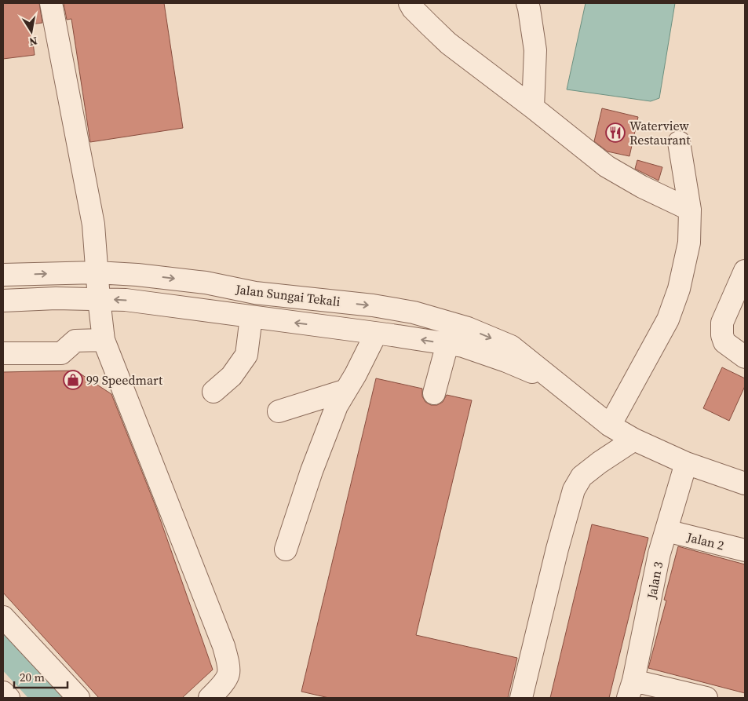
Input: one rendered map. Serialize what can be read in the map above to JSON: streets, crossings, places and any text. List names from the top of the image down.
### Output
{
  "streets": {
    "street": ["Jalan Sungai Tekali", "Jalan 2", "Jalan 3"]
  },
  "crossings": [
    ["Jalan Sungai Tekali", "Jalan 3"],
    ["Jalan 2", "Jalan 3"]
  ],
  "places": {
    "restaurant": ["Waterview Restaurant"],
    "shop": ["99 Speedmart"]
  },
  "scale_bar": "20 m",
  "north": "bottom"
}
